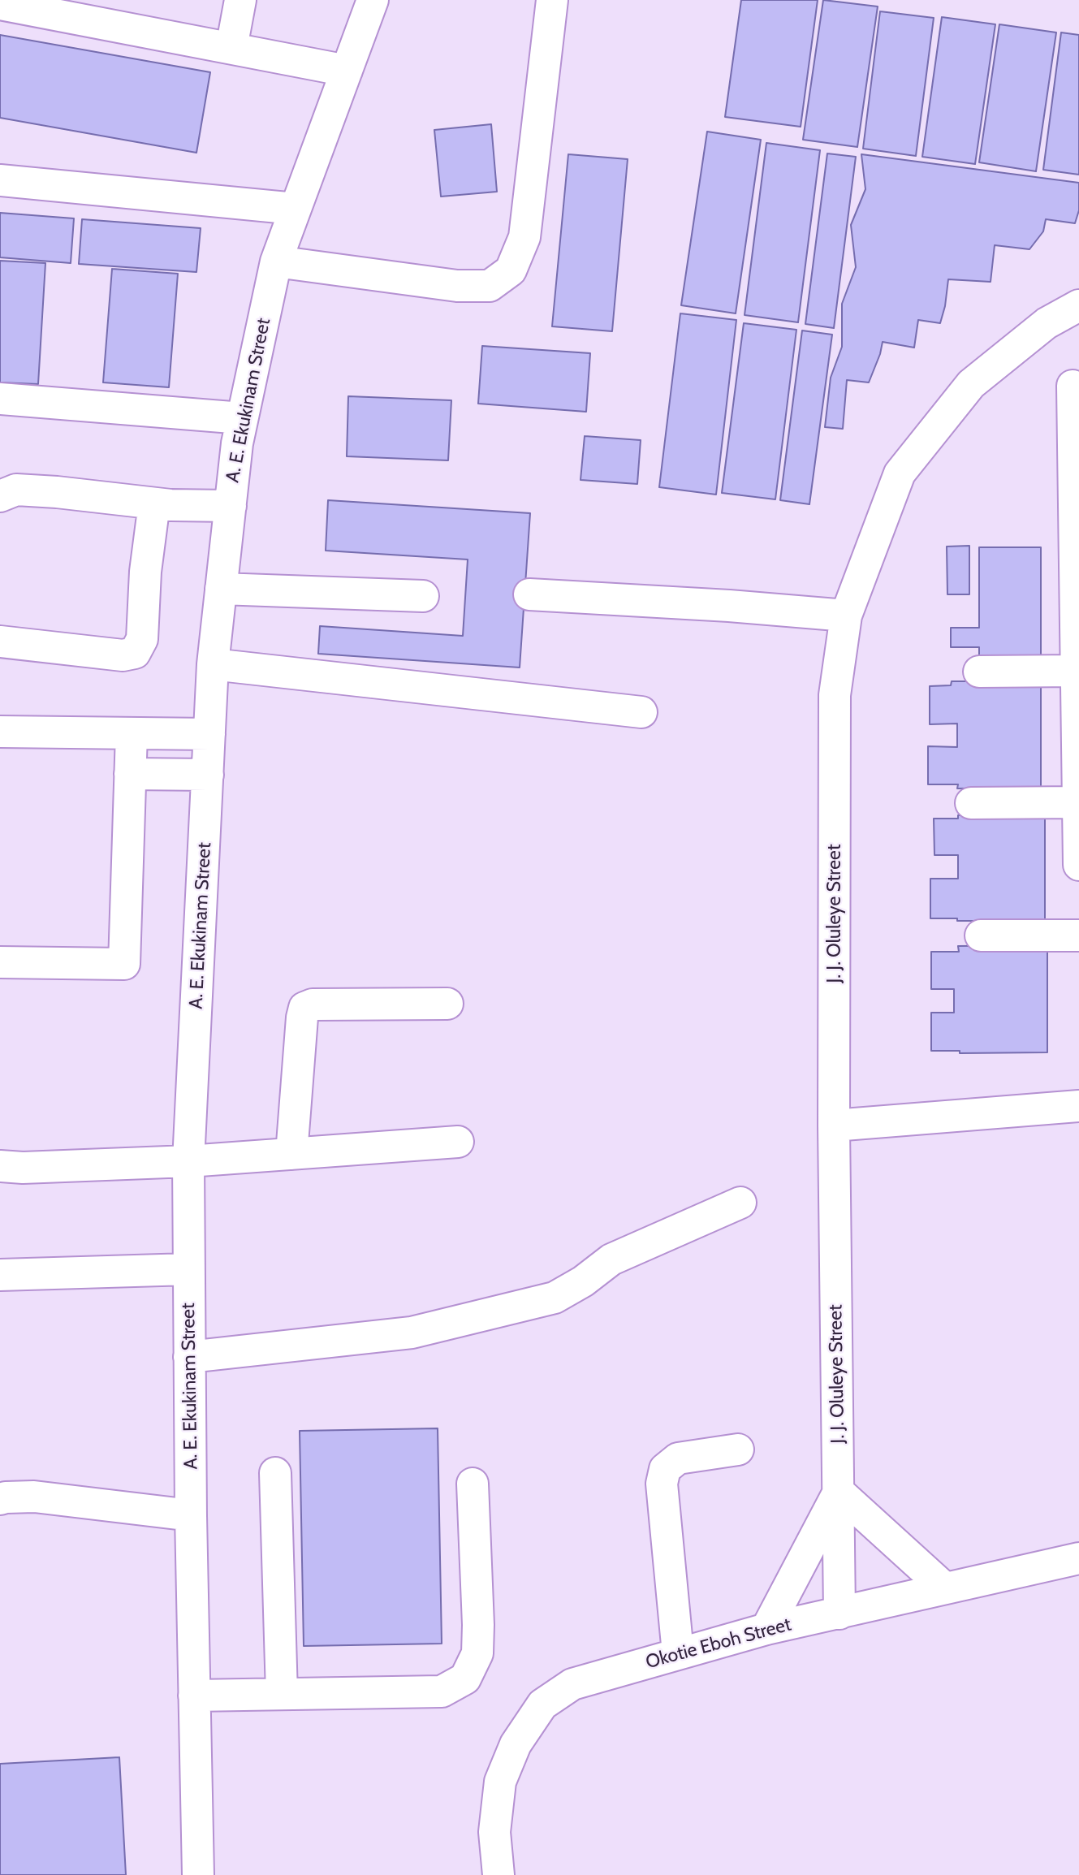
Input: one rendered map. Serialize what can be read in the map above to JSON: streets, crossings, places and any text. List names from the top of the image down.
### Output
{
  "streets": {
    "street": ["A. E. Ekukinam Street", "J. J. Oluleye Street", "Okotie Eboh Street"]
  },
  "crossings": [
    ["J. J. Oluleye Street", "Okotie Eboh Street"]
  ]
}
